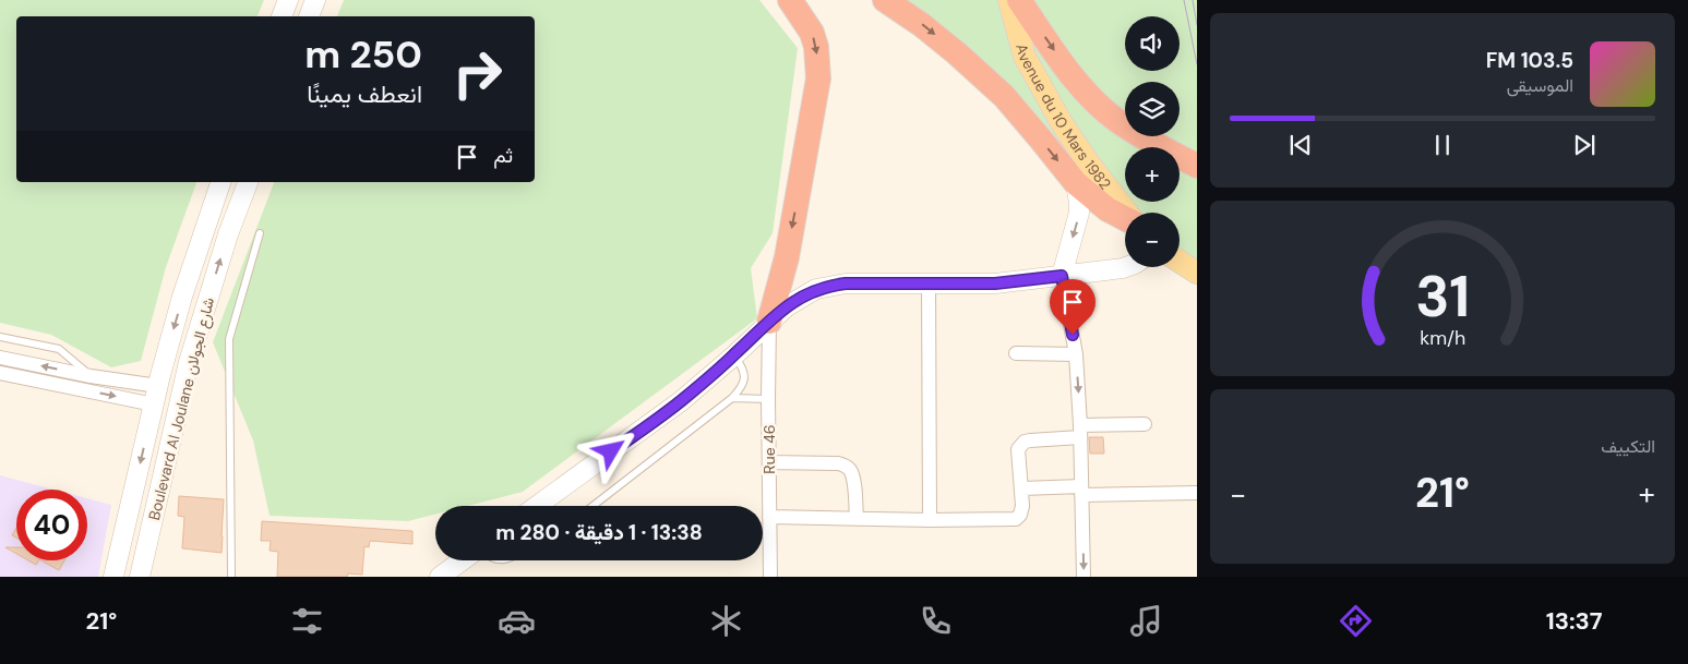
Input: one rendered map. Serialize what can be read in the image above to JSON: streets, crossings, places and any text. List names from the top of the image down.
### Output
{
  "streets": {
    "main road": ["Avenue du 10 Mars 1982", "Boulevard Al Joulane شارع الجولان"],
    "street": ["Rue 46"]
  },
  "page": {
    "map_buttons": ["+", "−"],
    "turn": ["250 m", "انعطف يمينًا"],
    "song": ["103.5 FM", "الموسيقى"],
    "then": "ثم",
    "tile": "التكييف",
    "heat": ["−", "21°", "+"],
    "limit": "40",
    "trip": "13:38 · 1 دقيقة · 280 m",
    "tabs": ["13:37", "21°"],
    "gauge": ["31", "km/h"]
  }
}
